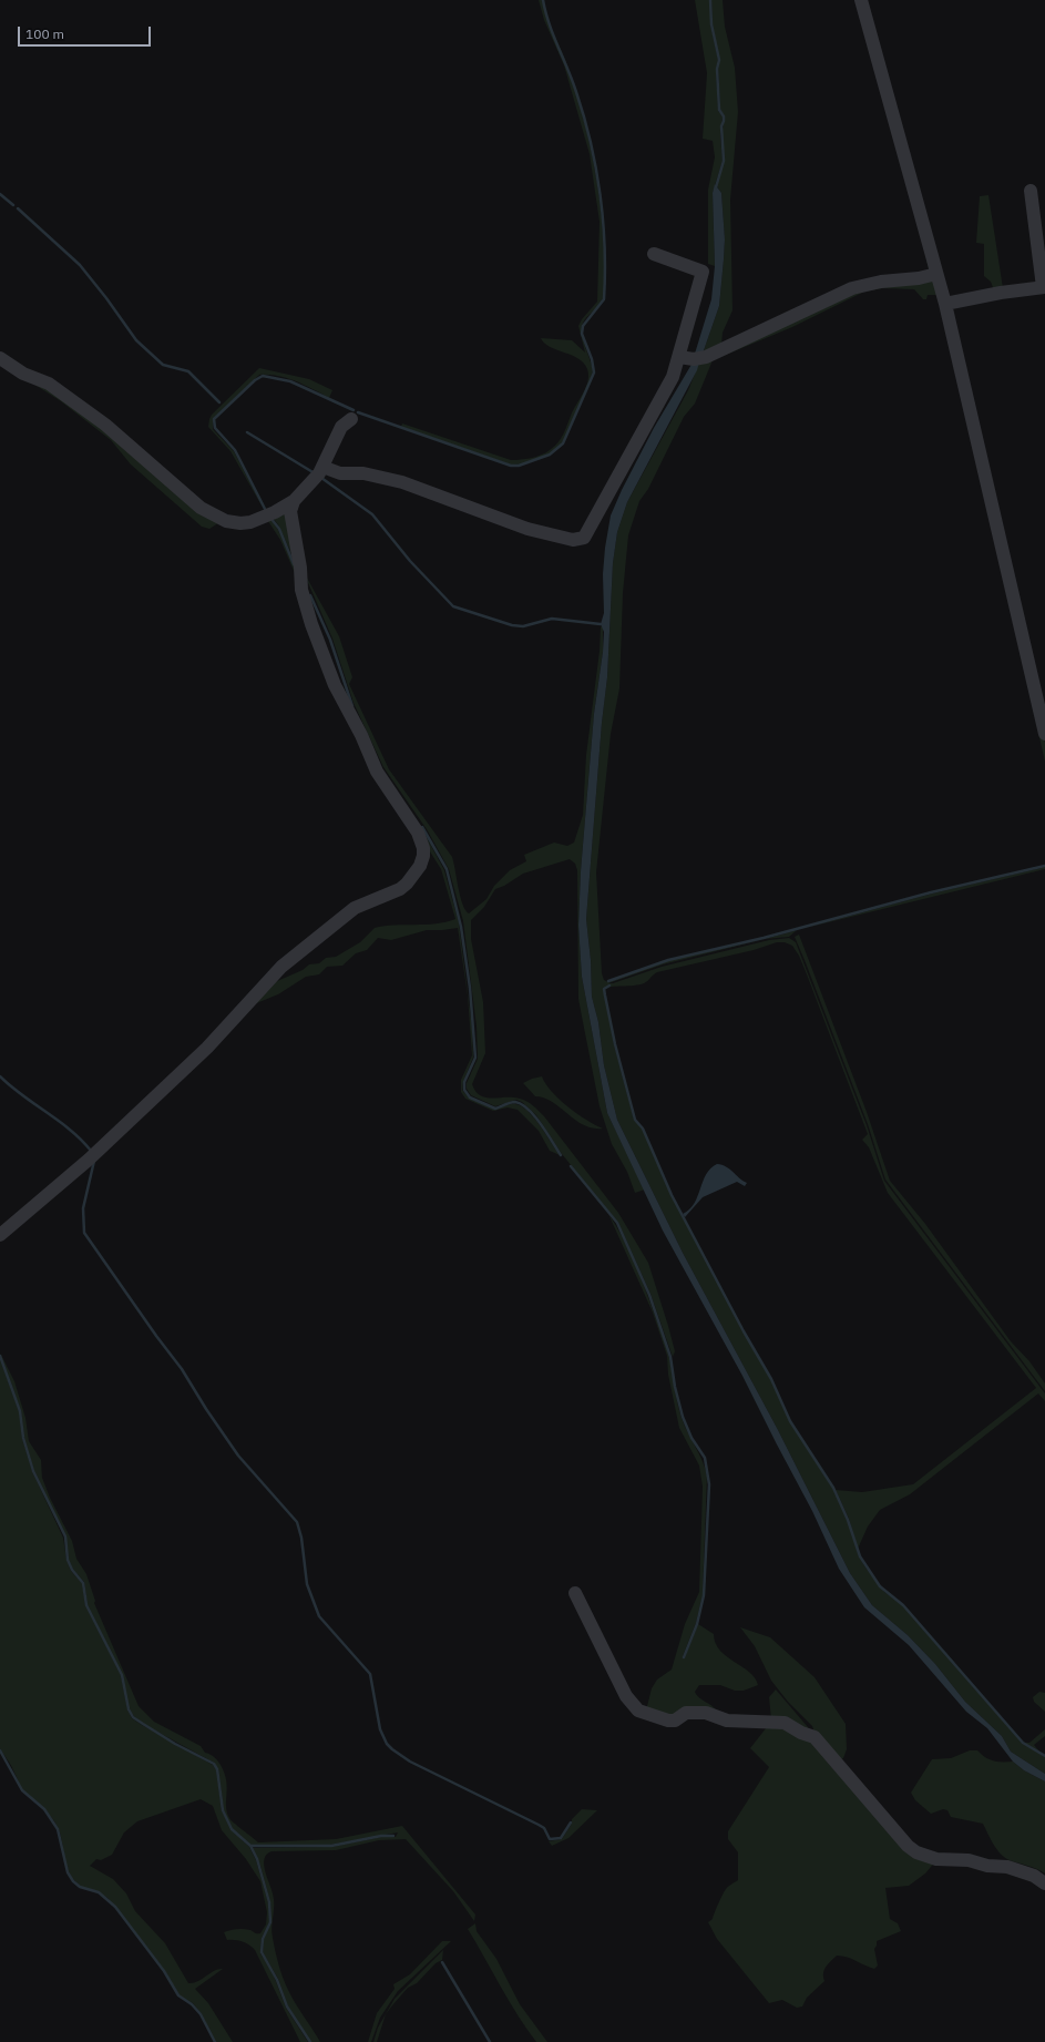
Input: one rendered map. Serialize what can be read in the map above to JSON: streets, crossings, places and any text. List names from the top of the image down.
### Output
{
  "scale_bar": "100 m"
}
